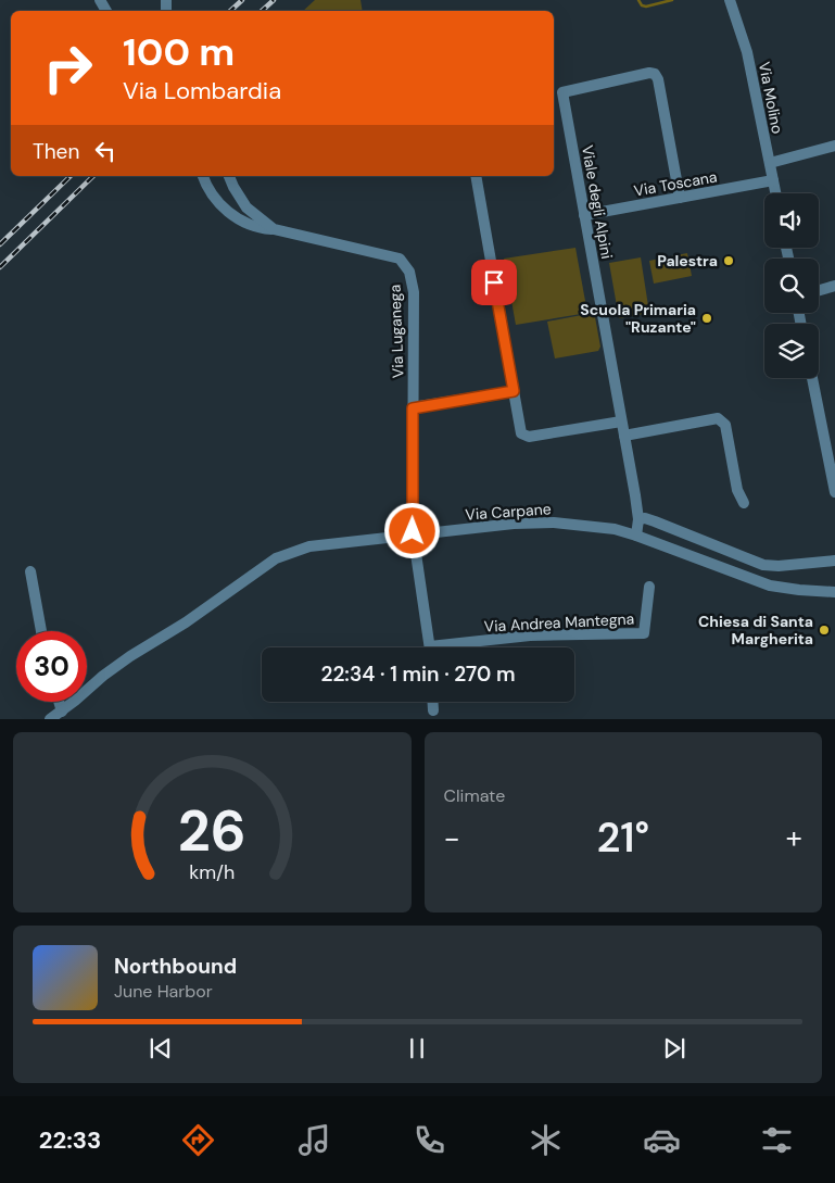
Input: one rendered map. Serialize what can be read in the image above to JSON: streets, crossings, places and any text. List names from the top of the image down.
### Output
{
  "streets": {
    "street": [
      "Via Molino",
      "Via Toscana",
      "Viale degli Alpini",
      "Via Luganega",
      "Via Carpane",
      "Via Andrea Mantegna"
    ]
  },
  "crossings": [
    ["Via Molino", "Via Toscana"],
    ["Via Toscana", "Viale degli Alpini"],
    ["Viale degli Alpini", "Via Carpane"],
    ["Via Luganega", "Via Carpane"]
  ],
  "places": ["Palestra", "Scuola Primaria \"Ruzante\"", "Chiesa di Santa Margherita"],
  "page": {
    "turn": ["100 m", "Via Lombardia"],
    "then": "Then",
    "limit": "30",
    "trip": "22:34 · 1 min · 270 m",
    "tile": "Climate",
    "heat": ["−", "21°", "+"],
    "song": ["Northbound", "June Harbor"],
    "tabs": "22:33",
    "gauge": ["26", "km/h"]
  }
}
